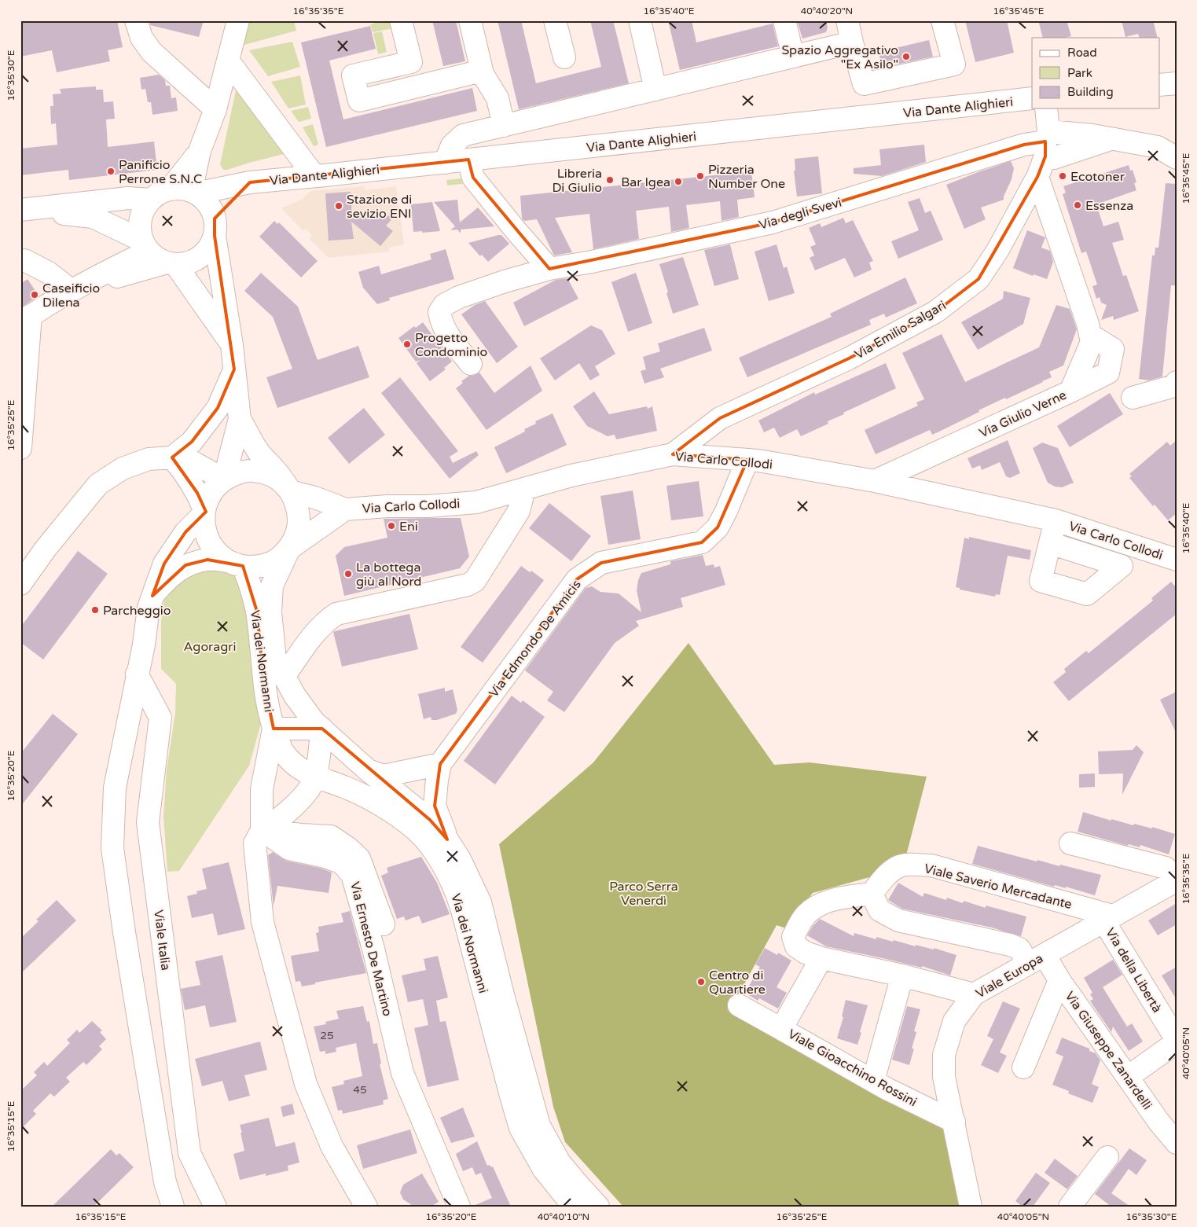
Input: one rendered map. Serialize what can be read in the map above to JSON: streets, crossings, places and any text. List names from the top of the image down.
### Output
{
  "streets": {
    "street": [
      "Via Dante Alighieri",
      "Via degli Svevi",
      "Via Emilio Salgari",
      "Via Giulio Verne",
      "Via Carlo Collodi",
      "Via Edmondo De Amicis",
      "Via dei Normanni",
      "Viale Saverio Mercadante",
      "Viale Italia",
      "Via Ernesto De Martino",
      "Via della Libertà",
      "Viale Europa",
      "Via Giuseppe Zanardelli",
      "Viale Gioacchino Rossini"
    ]
  },
  "crossings": [
    ["Via degli Svevi", "Via Emilio Salgari"],
    ["Via Emilio Salgari", "Via Giulio Verne"],
    ["Via Emilio Salgari", "Via Carlo Collodi"],
    ["Via Giulio Verne", "Via Carlo Collodi"],
    ["Via Carlo Collodi", "Via Edmondo De Amicis"],
    ["Viale Saverio Mercadante", "Via della Libertà"],
    ["Viale Saverio Mercadante", "Viale Europa"],
    ["Viale Saverio Mercadante", "Via Giuseppe Zanardelli"],
    ["Via della Libertà", "Viale Europa"],
    ["Via della Libertà", "Via Giuseppe Zanardelli"],
    ["Viale Europa", "Via Giuseppe Zanardelli"],
    ["Viale Europa", "Viale Gioacchino Rossini"]
  ],
  "parks": ["Agoragri", "Parco Serra Venerdì"],
  "places": [
    "Spazio Aggregativo \"Ex Asilo\"",
    "Panificio Perrone S.N.C",
    "Pizzeria Number One",
    "Ecotoner",
    "Libreria Di Giulio",
    "Bar Igea",
    "Essenza",
    "Stazione di sevizio ENI",
    "Caseificio Dilena",
    "Progetto Condominio",
    "Eni",
    "La bottega giù al Nord",
    "Parcheggio",
    "Centro di Quartiere"
  ],
  "house_numbers": ["25", "45"],
  "legend": ["Road", "Park", "Building"],
  "coordinates": [
    "16°35'35\"E",
    "16°35'40\"E",
    "40°40'20\"N",
    "16°35'45\"E",
    "16°35'30\"E",
    "16°35'25\"E",
    "16°35'20\"E",
    "40°40'05\"N",
    "16°35'15\"E",
    "40°40'10\"N"
  ]
}
